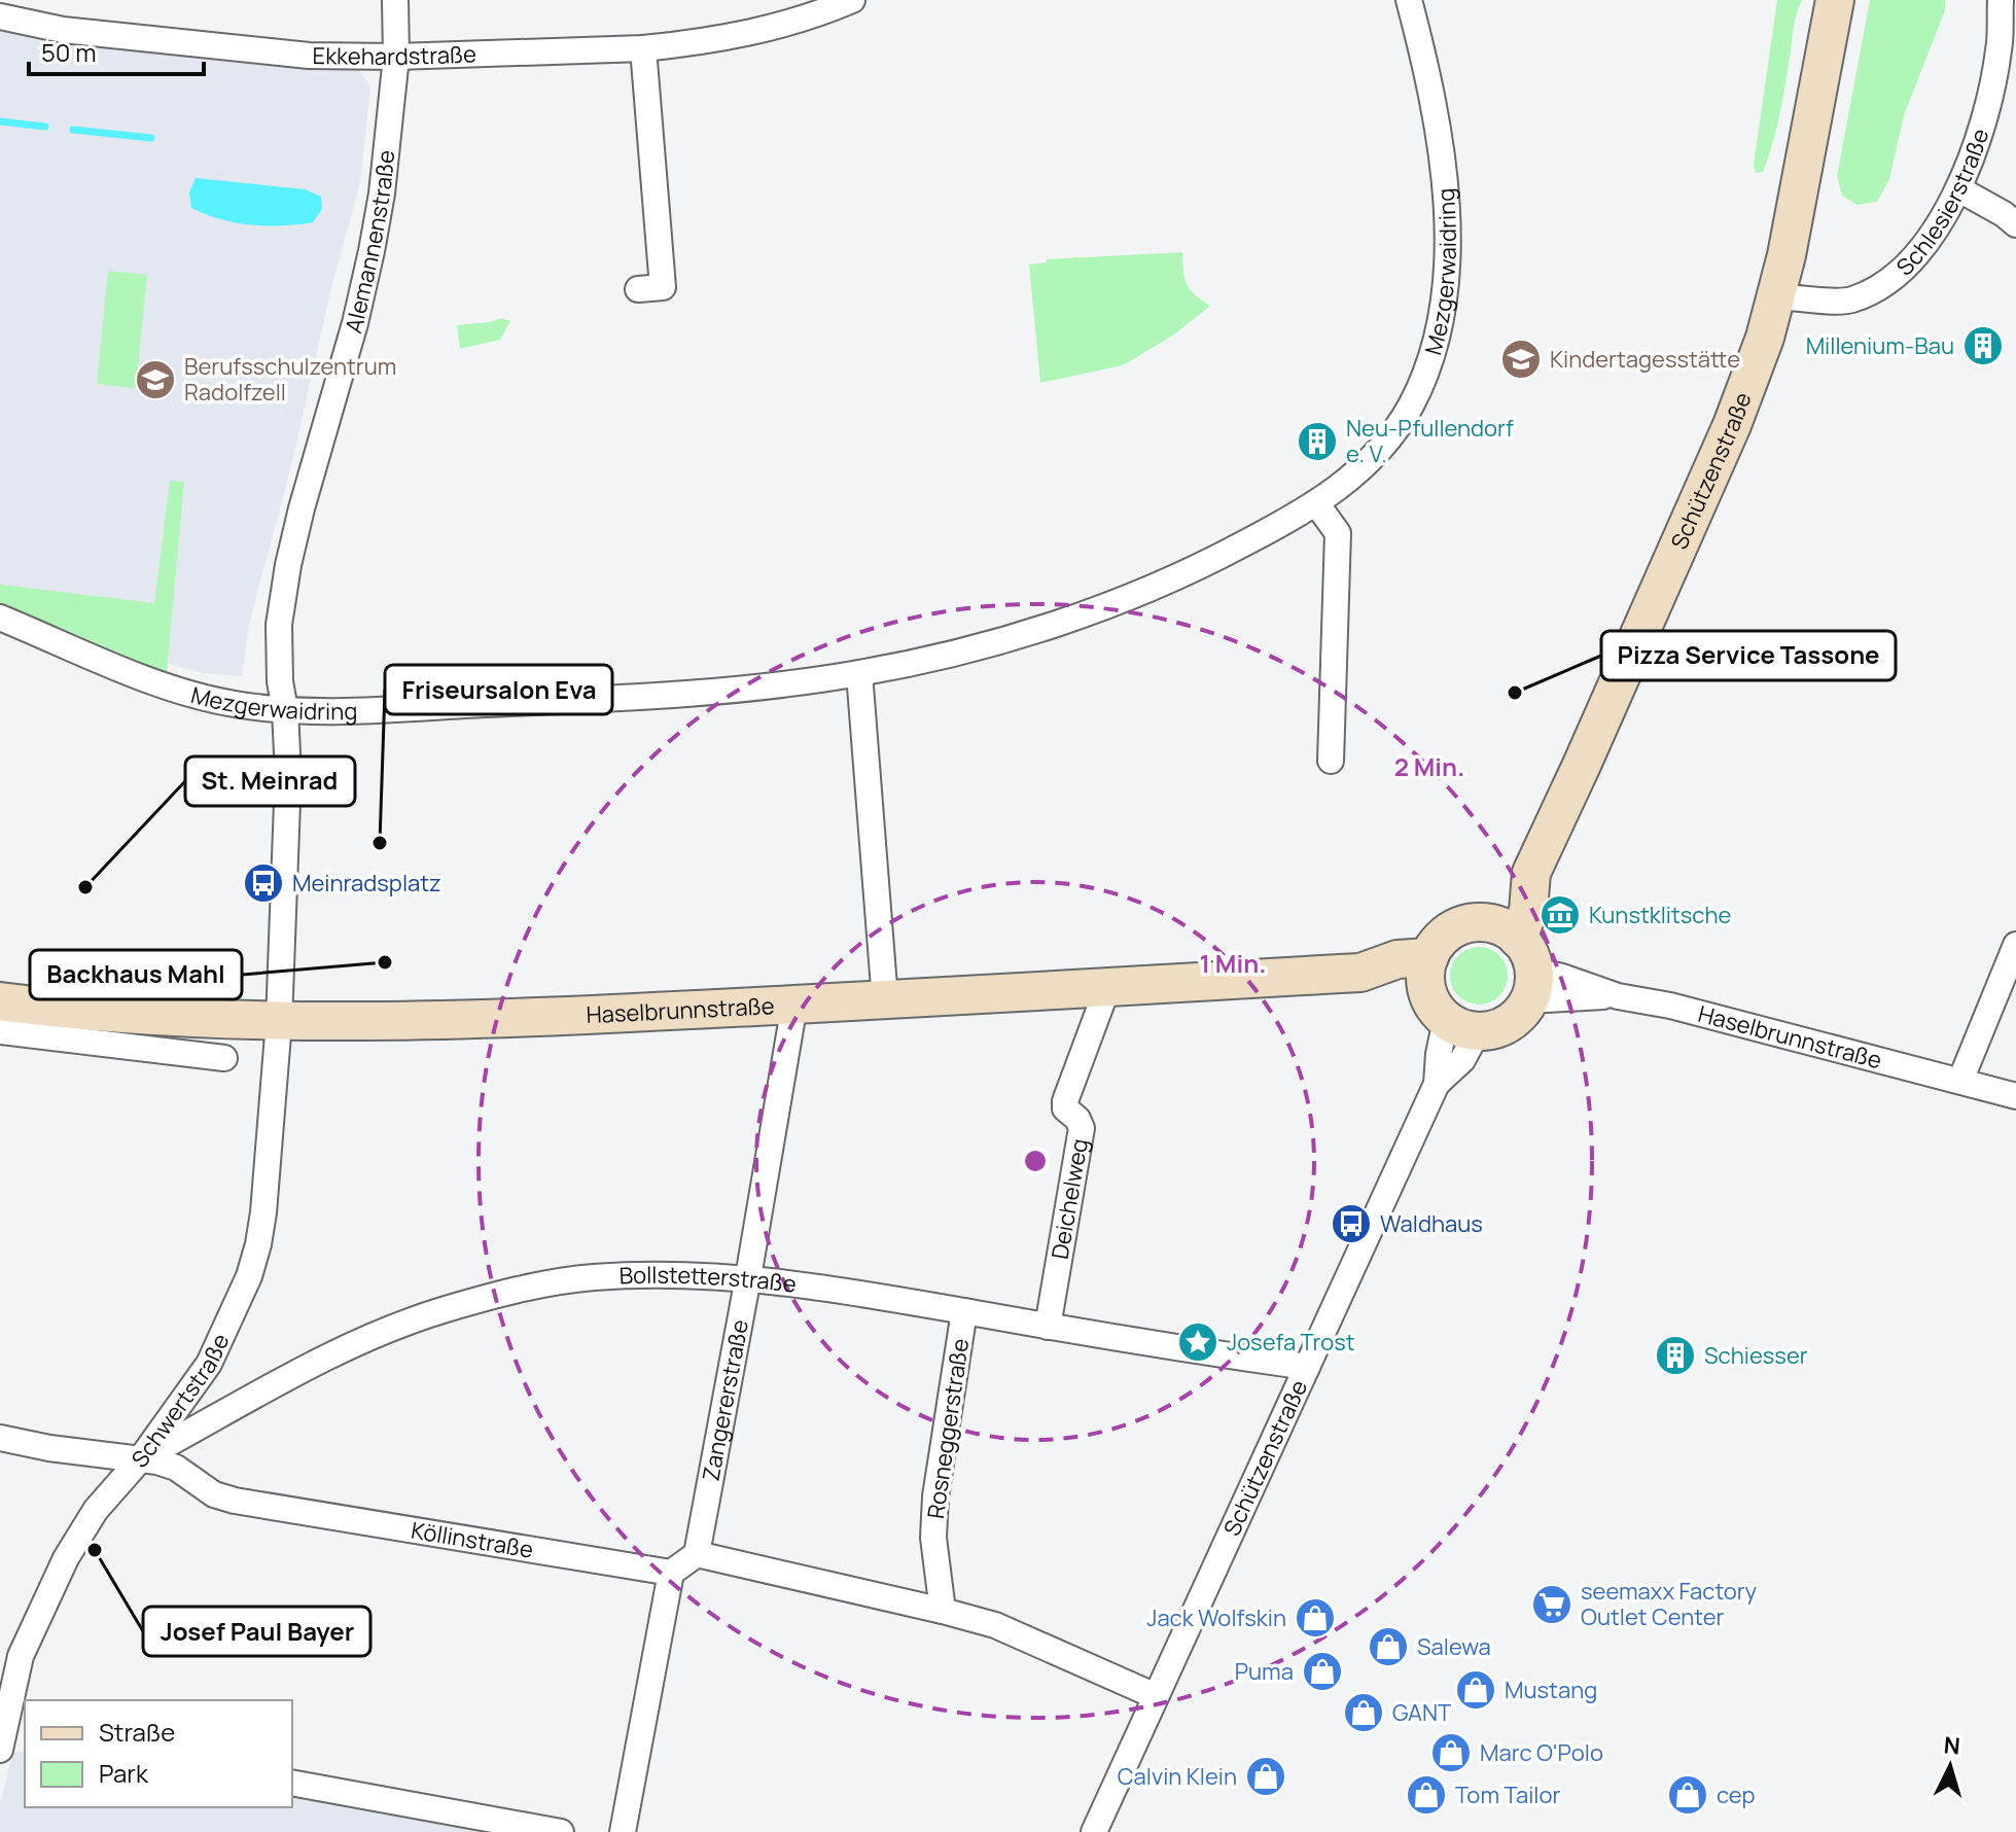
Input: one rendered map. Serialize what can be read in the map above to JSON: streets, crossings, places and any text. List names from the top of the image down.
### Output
{
  "streets": {
    "main road": ["Schützenstraße", "Haselbrunnstraße"],
    "street": [
      "Ekkehardstraße",
      "Schlesierstraße",
      "Alemannenstraße",
      "Mezgerwaidring",
      "Deichelweg",
      "Bollstetterstraße",
      "Schwertstraße",
      "Zangererstraße",
      "Rosneggerstraße",
      "Köllinstraße"
    ]
  },
  "crossings": [
    ["Ekkehardstraße", "Alemannenstraße"],
    ["Schlesierstraße", "Schützenstraße"],
    ["Alemannenstraße", "Mezgerwaidring"],
    ["Alemannenstraße", "Haselbrunnstraße"],
    ["Alemannenstraße", "Schwertstraße"],
    ["Schützenstraße", "Haselbrunnstraße"],
    ["Schützenstraße", "Bollstetterstraße"],
    ["Haselbrunnstraße", "Deichelweg"],
    ["Haselbrunnstraße", "Schwertstraße"],
    ["Haselbrunnstraße", "Zangererstraße"],
    ["Deichelweg", "Bollstetterstraße"],
    ["Bollstetterstraße", "Schwertstraße"],
    ["Bollstetterstraße", "Zangererstraße"],
    ["Bollstetterstraße", "Rosneggerstraße"],
    ["Bollstetterstraße", "Köllinstraße"],
    ["Schwertstraße", "Köllinstraße"]
  ],
  "places": {
    "building": ["Millenium-Bau", "Neu-Pfullendorf e. V.", "Schiesser"],
    "school or university": ["Kindertagesstätte", "Berufsschulzentrum Radolfzell"],
    "other": [
      "Pizza Service Tassone",
      "Friseursalon Eva",
      "St. Meinrad",
      "Backhaus Mahl",
      "Josef Paul Bayer"
    ],
    "bus stop": ["Meinradsplatz", "Waldhaus"],
    "museum": ["Kunstklitsche"],
    "place": ["Josefa Trost"],
    "supermarket": ["seemaxx Factory Outlet Center"],
    "shop": [
      "Jack Wolfskin",
      "Salewa",
      "Puma",
      "Mustang",
      "GANT",
      "Marc O'Polo",
      "Calvin Klein",
      "Tom Tailor",
      "cep"
    ]
  },
  "legend": ["Straße", "Park"],
  "scale_bar": "50 m",
  "north": "top",
  "rings": ["2 Min.", "1 Min."]
}
